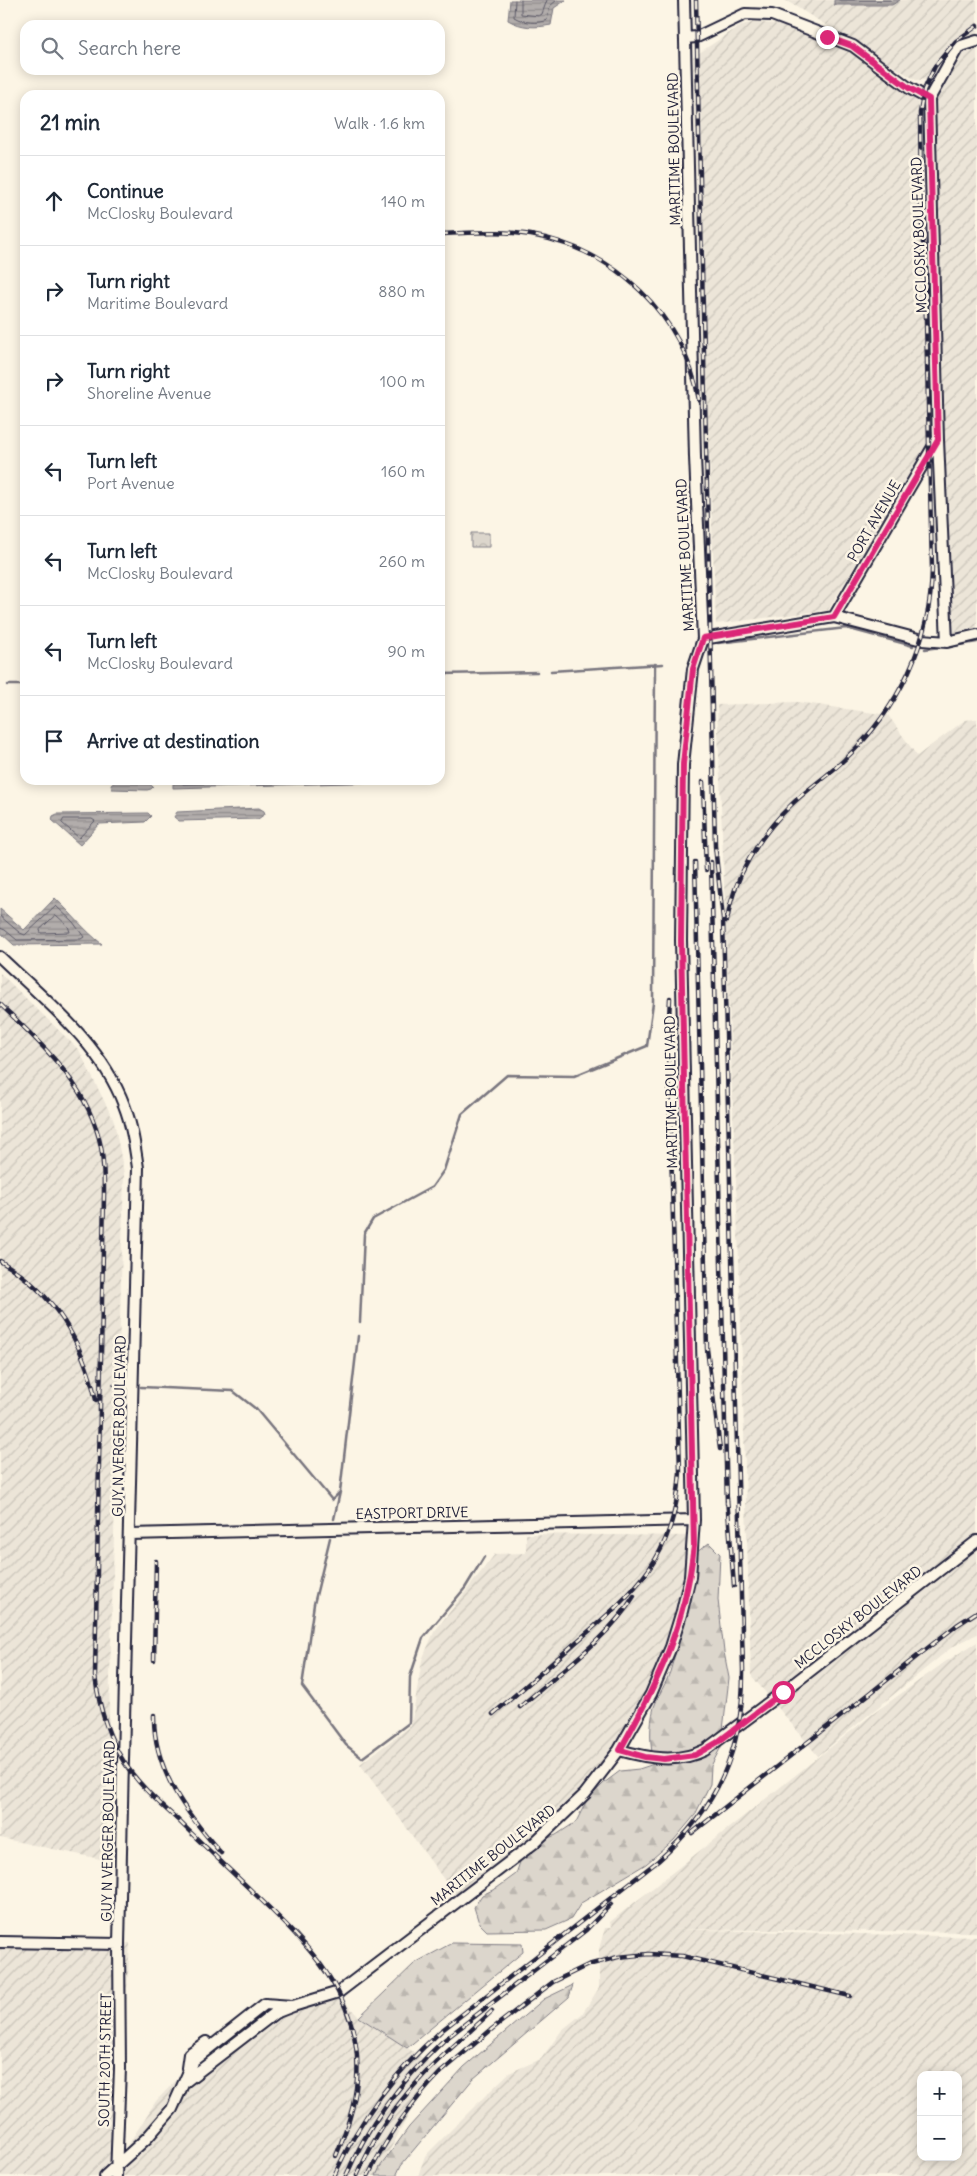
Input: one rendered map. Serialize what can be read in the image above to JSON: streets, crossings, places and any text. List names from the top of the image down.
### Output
{
  "streets": {
    "street": [
      "MARITIME BOULEVARD",
      "MCCLOSKY BOULEVARD",
      "PORT AVENUE",
      "GUY N VERGER BOULEVARD",
      "EASTPORT DRIVE",
      "SOUTH 20TH STREET"
    ]
  },
  "crossings": [
    ["MARITIME BOULEVARD", "MCCLOSKY BOULEVARD"],
    ["MARITIME BOULEVARD", "EASTPORT DRIVE"],
    ["MARITIME BOULEVARD", "SOUTH 20TH STREET"],
    ["MCCLOSKY BOULEVARD", "PORT AVENUE"],
    ["GUY N VERGER BOULEVARD", "EASTPORT DRIVE"],
    ["GUY N VERGER BOULEVARD", "SOUTH 20TH STREET"]
  ],
  "page": {
    "search": "Search here",
    "heading": ["21 min", "Walk · 1.6 km"],
    "list": [
      ["Continue", "McClosky Boulevard", "140 m"],
      ["Turn right", "Maritime Boulevard", "880 m"],
      ["Turn right", "Shoreline Avenue", "100 m"],
      ["Turn left", "Port Avenue", "160 m"],
      ["Turn left", "McClosky Boulevard", "260 m"],
      ["Turn left", "McClosky Boulevard", "90 m"],
      "Arrive at destination"
    ],
    "map_buttons": ["+", "−"]
  }
}
